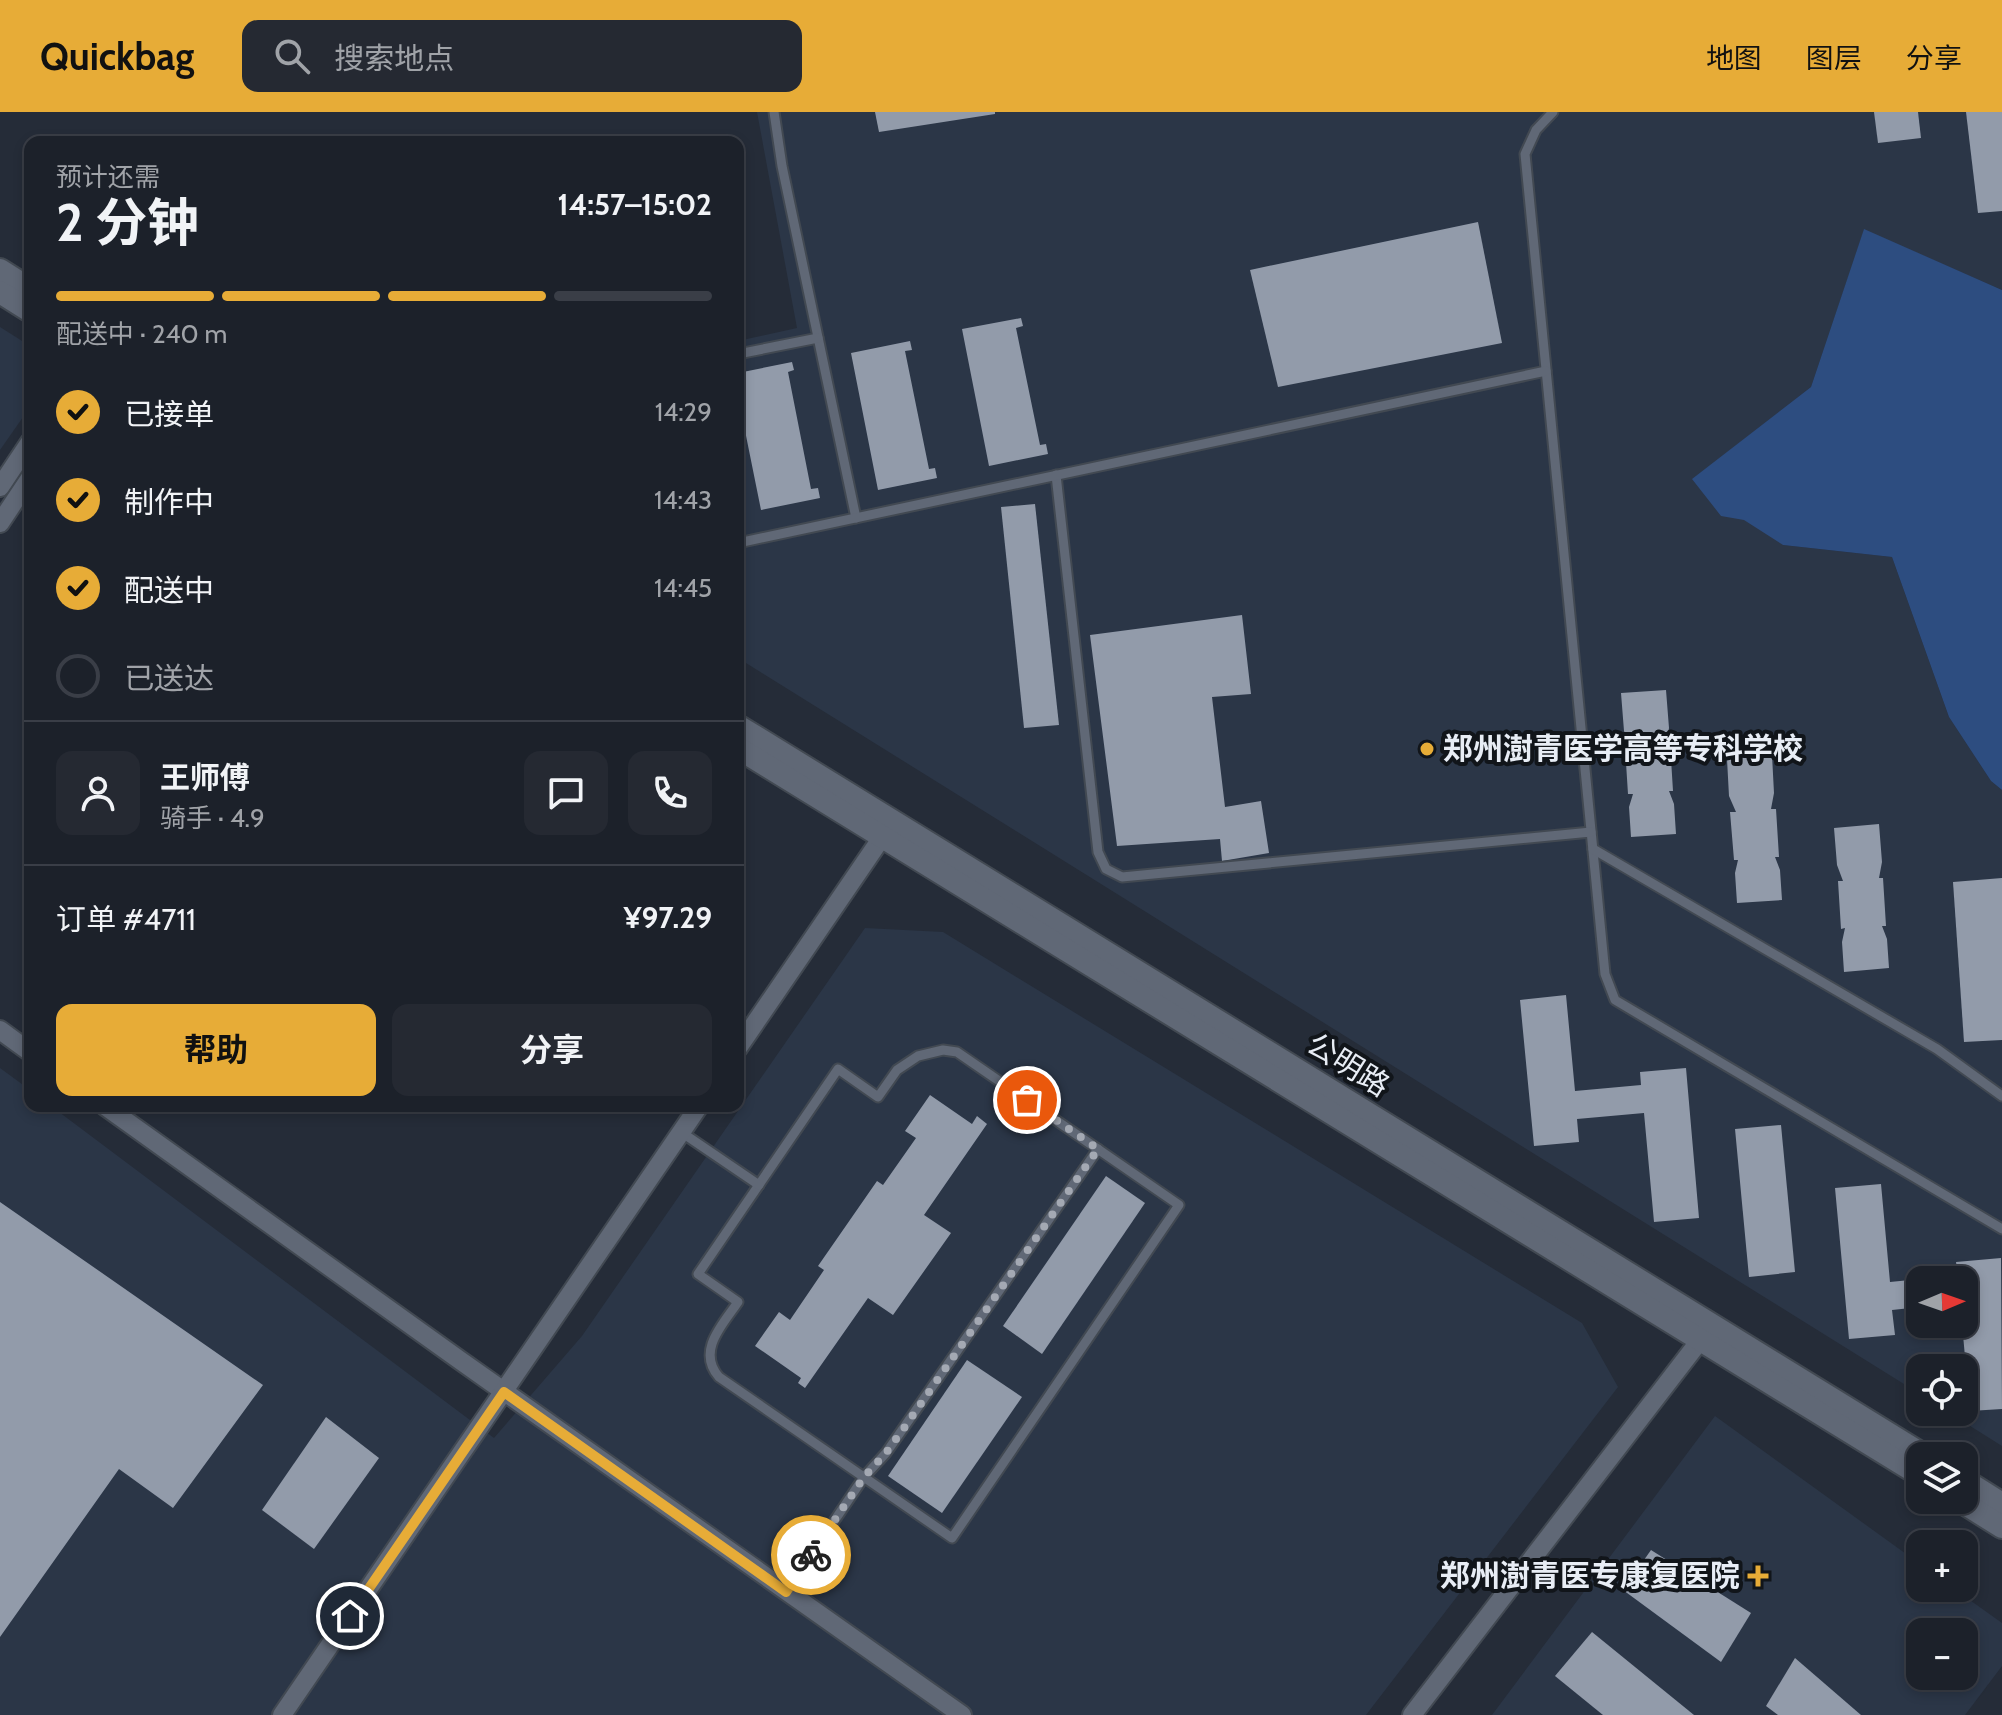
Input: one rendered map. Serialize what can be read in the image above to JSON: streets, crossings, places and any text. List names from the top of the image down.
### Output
{
  "streets": {
    "street": ["公明路"]
  },
  "places": {
    "other": ["郑州澍青医学高等专科学校"],
    "health": ["郑州澍青医专康复医院"]
  },
  "north": "right",
  "page": {
    "header": "Quickbag",
    "search": "搜索地点",
    "nav": ["地图", "图层", "分享"],
    "heading": ["2 分钟", "预计还需", "14:57–15:02"],
    "panel": [
      "王师傅",
      "骑手 · 4.9",
      "订单 #4711",
      "¥97.29"
    ],
    "bar": "配送中 · 240 m",
    "list": [
      ["已接单", "14:29"],
      ["制作中", "14:43"],
      ["配送中", "14:45"],
      "已送达"
    ],
    "buttons": ["帮助", "分享"],
    "map_buttons": ["+", "−"]
  }
}
